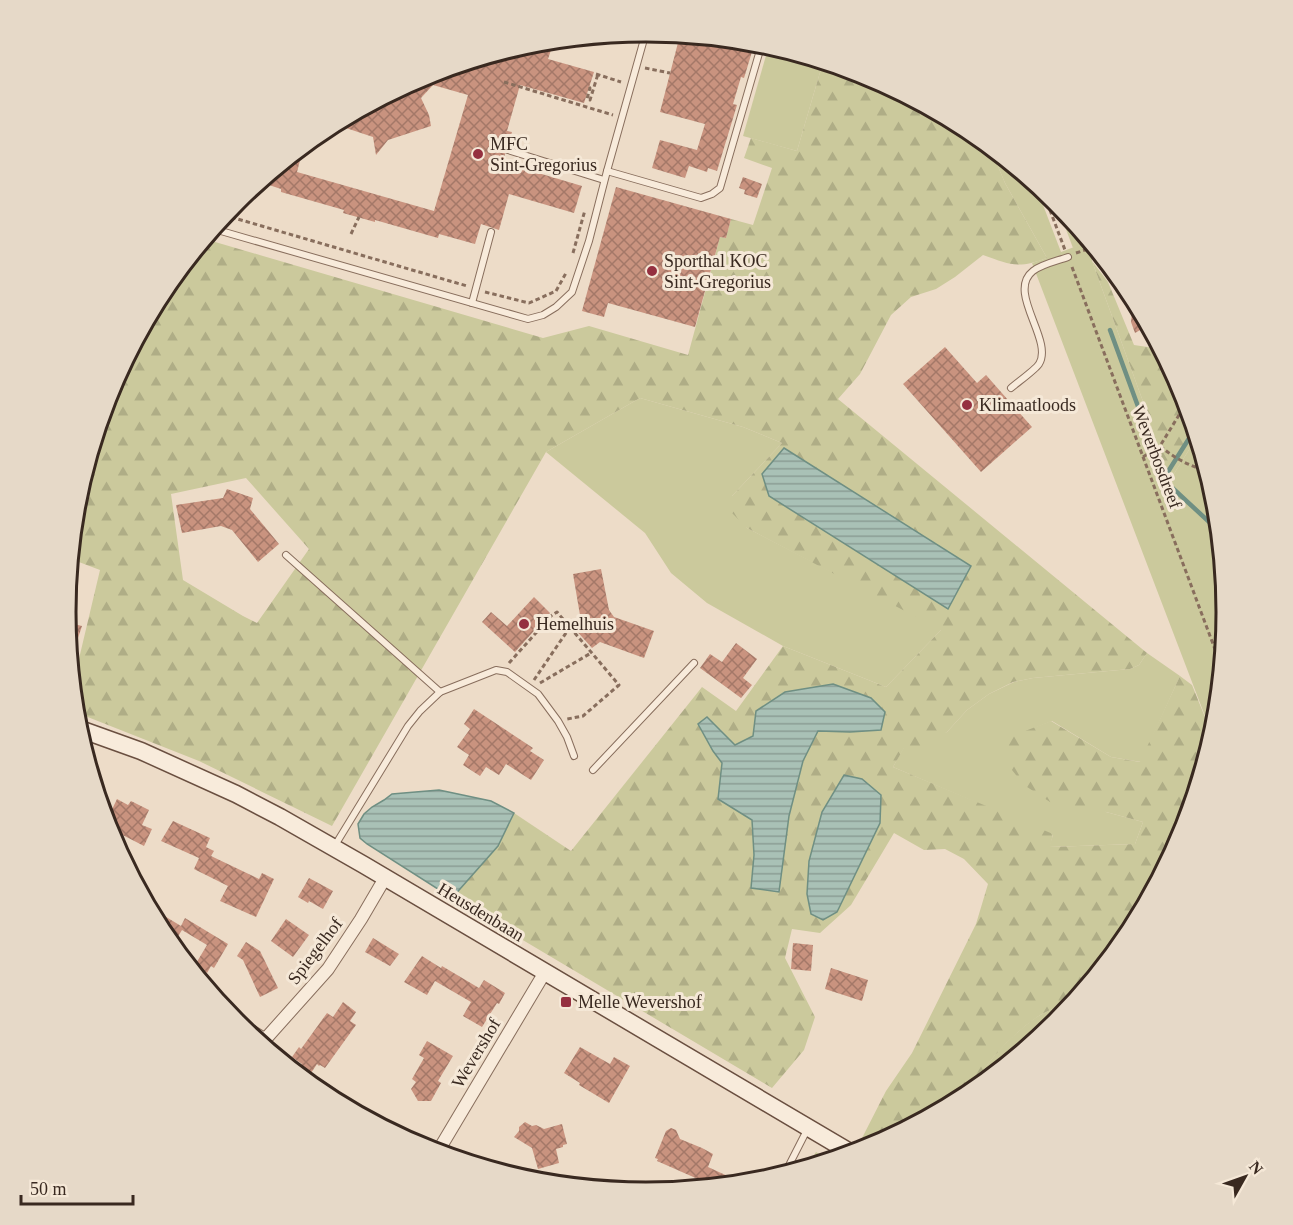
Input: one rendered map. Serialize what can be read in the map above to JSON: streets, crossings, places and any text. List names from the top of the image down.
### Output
{
  "streets": {
    "main road": ["Heusdenbaan"],
    "street": ["Spiegelhof", "Wevershof"],
    "path": ["Weverbosdreef"]
  },
  "crossings": [
    ["Heusdenbaan", "Spiegelhof"],
    ["Heusdenbaan", "Wevershof"]
  ],
  "places": {
    "other": [
      "MFC Sint-Gregorius",
      "Sporthal KOC Sint-Gregorius",
      "Klimaatloods",
      "Hemelhuis"
    ],
    "transit": ["Melle Wevershof"]
  },
  "scale_bar": "50 m",
  "north": "top right"
}
